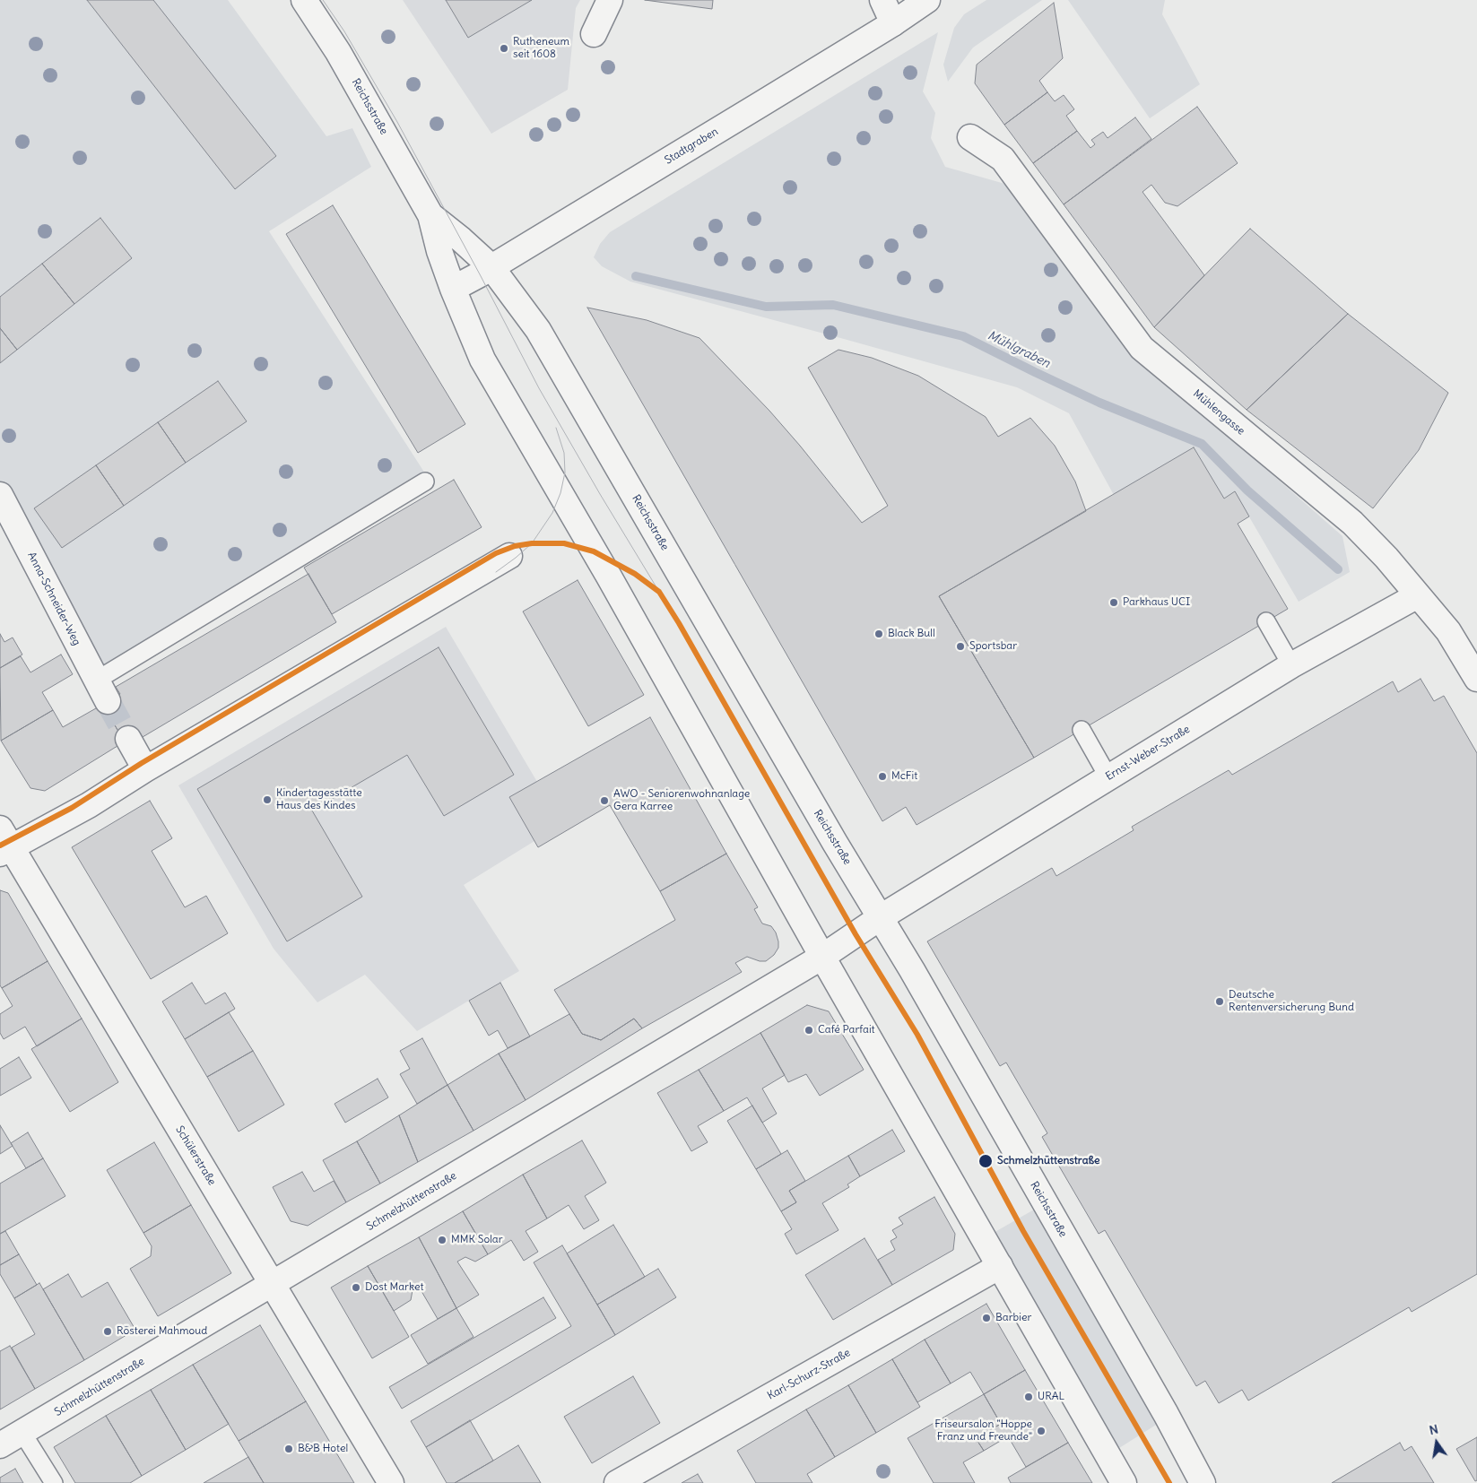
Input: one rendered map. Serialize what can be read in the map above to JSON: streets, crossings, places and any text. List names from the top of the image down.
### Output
{
  "streets": {
    "street": [
      "Reichsstraße",
      "Stadtgraben",
      "Mühlengasse",
      "Anna-Schneider-Weg",
      "Ernst-Weber-Straße",
      "Schülerstraße",
      "Schmelzhüttenstraße",
      "Karl-Schurz-Straße"
    ]
  },
  "crossings": [
    ["Reichsstraße", "Stadtgraben"],
    ["Reichsstraße", "Ernst-Weber-Straße"],
    ["Reichsstraße", "Schmelzhüttenstraße"],
    ["Reichsstraße", "Karl-Schurz-Straße"],
    ["Mühlengasse", "Ernst-Weber-Straße"],
    ["Ernst-Weber-Straße", "Schmelzhüttenstraße"],
    ["Schülerstraße", "Schmelzhüttenstraße"]
  ],
  "water": ["Mühlgraben"],
  "places": [
    "Rutheneum seit 1608",
    "Parkhaus UCI",
    "Black Bull",
    "Sportsbar",
    "McFit",
    "Kindertagesstätte Haus des Kindes",
    "AWO - Seniorenwohnanlage Gera Karree",
    "Deutsche Rentenversicherung Bund",
    "Café Parfait",
    "Schmelzhüttenstraße",
    "MMK Solar",
    "Dost Market",
    "Barbier",
    "Rösterei Mahmoud",
    "URAL",
    "Friseursalon \"Hoppe Franz und Freunde\"",
    "B&B Hotel"
  ],
  "north": "top"
}
